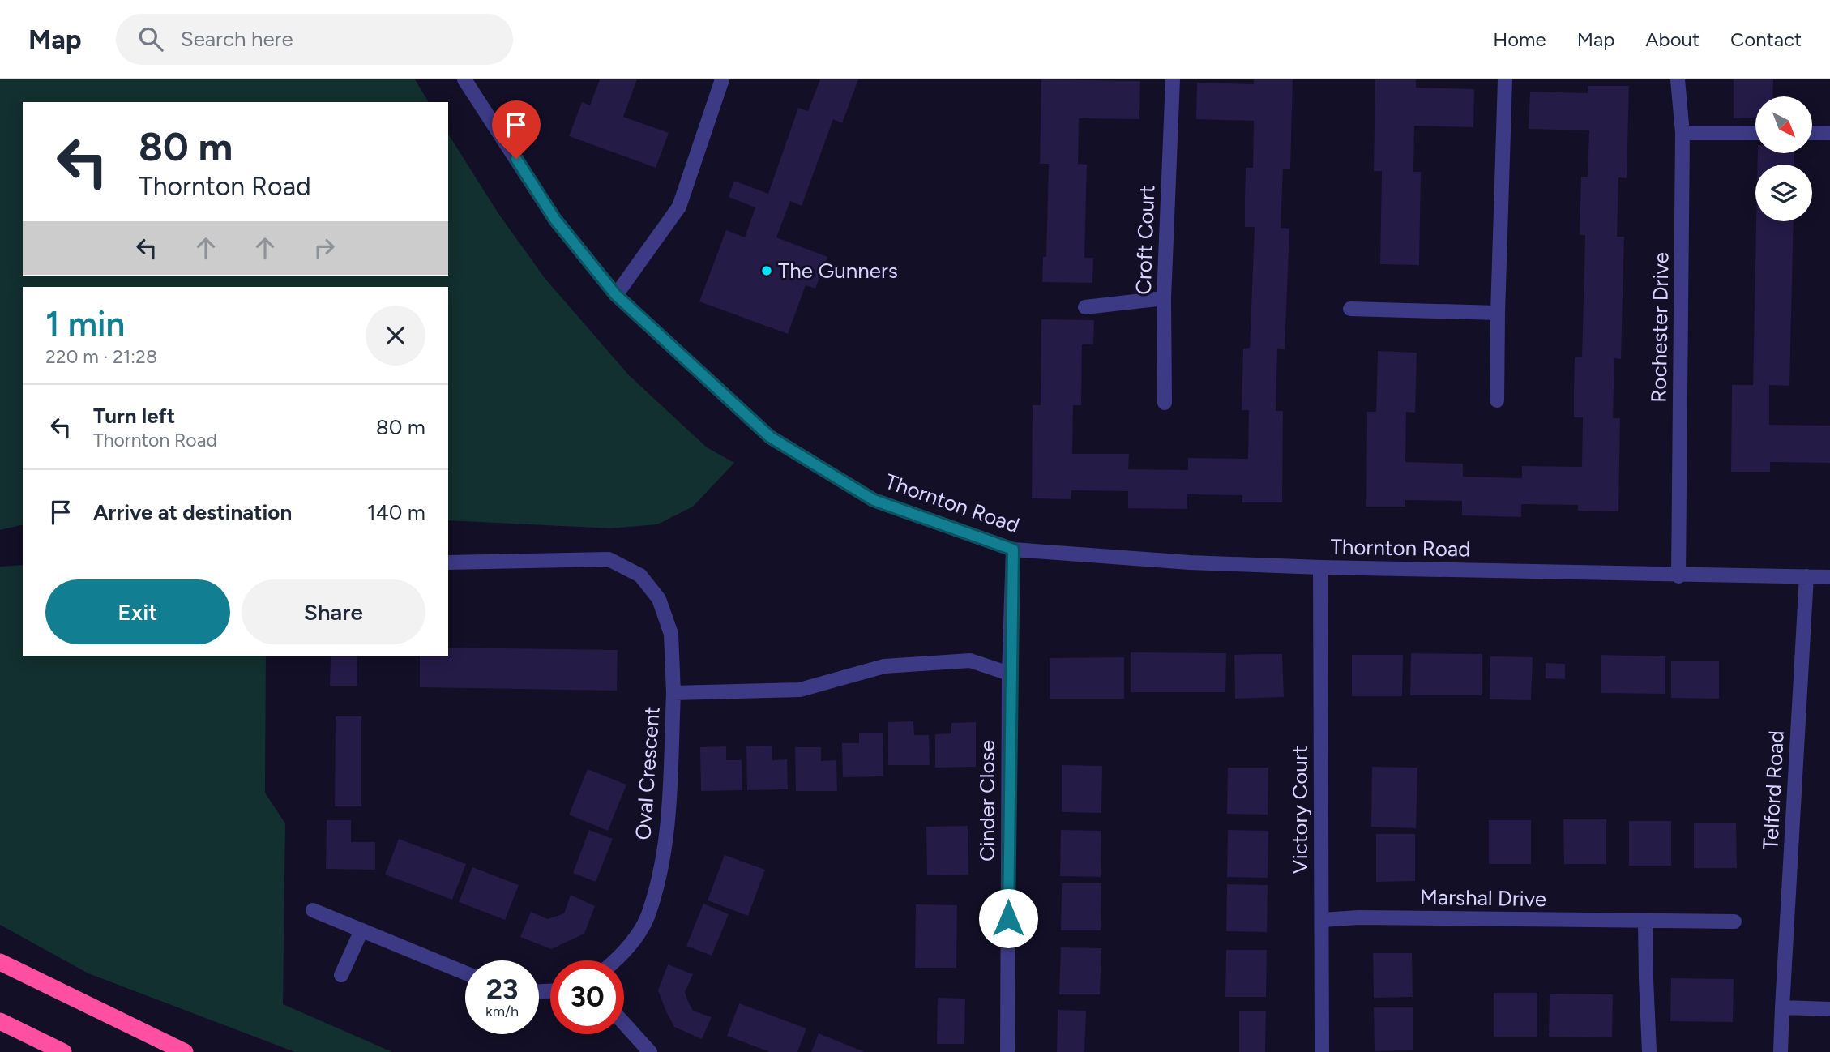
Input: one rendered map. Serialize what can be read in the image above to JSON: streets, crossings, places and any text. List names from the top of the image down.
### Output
{
  "streets": {
    "street": [
      "Croft Court",
      "Rochester Drive",
      "Thornton Road",
      "Oval Crescent",
      "Telford Road",
      "Cinder Close",
      "Victory Court",
      "Marshal Drive"
    ]
  },
  "crossings": [
    ["Rochester Drive", "Thornton Road"],
    ["Thornton Road", "Telford Road"],
    ["Thornton Road", "Cinder Close"],
    ["Thornton Road", "Victory Court"],
    ["Oval Crescent", "Cinder Close"],
    ["Victory Court", "Marshal Drive"]
  ],
  "places": ["The Gunners"],
  "north": "bottom right",
  "page": {
    "header": "Map",
    "search": "Search here",
    "nav": [
      "Home",
      "Map",
      "About",
      "Contact"
    ],
    "turn": ["80 m", "Thornton Road"],
    "heading": ["1 min", "220 m · 21:28"],
    "list": [
      {
        "name": "Turn left",
        "note": "Thornton Road",
        "value": "80 m"
      },
      {
        "name": "Arrive at destination",
        "value": "140 m"
      }
    ],
    "buttons": ["Exit", "Share"],
    "speed": "23 km/h",
    "limit": "30"
  }
}
